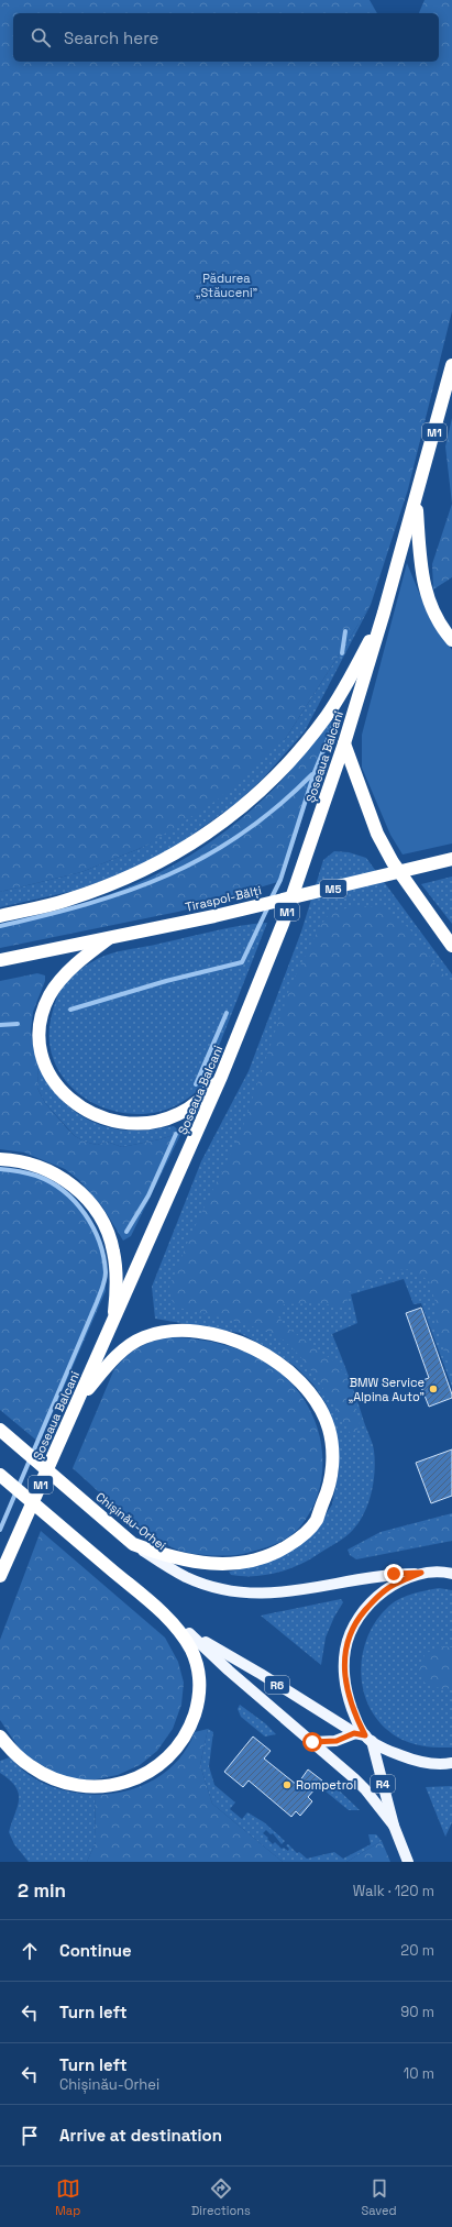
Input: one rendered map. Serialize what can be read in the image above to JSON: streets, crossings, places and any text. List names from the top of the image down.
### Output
{
  "streets": {
    "highway": [
      "M1",
      "Șoseaua Balcani",
      "M5",
      "Tiraspol-Bălți",
      "Chișinău-Orhei"
    ],
    "main road": ["R6", "R4"]
  },
  "crossings": [
    ["M1", "Șoseaua Balcani"],
    ["R6", "R4"]
  ],
  "parks": ["Pădurea „Stăuceni”"],
  "places": ["BMW Service „Alpina Auto”", "Rompetrol"],
  "page": {
    "search": "Search here",
    "heading": ["2 min", "Walk · 120 m"],
    "list": [
      ["Continue", "20 m"],
      ["Turn left", "90 m"],
      ["Turn left", "Chișinău-Orhei", "10 m"],
      "Arrive at destination"
    ],
    "nav": ["Map", "Directions", "Saved"]
  }
}
